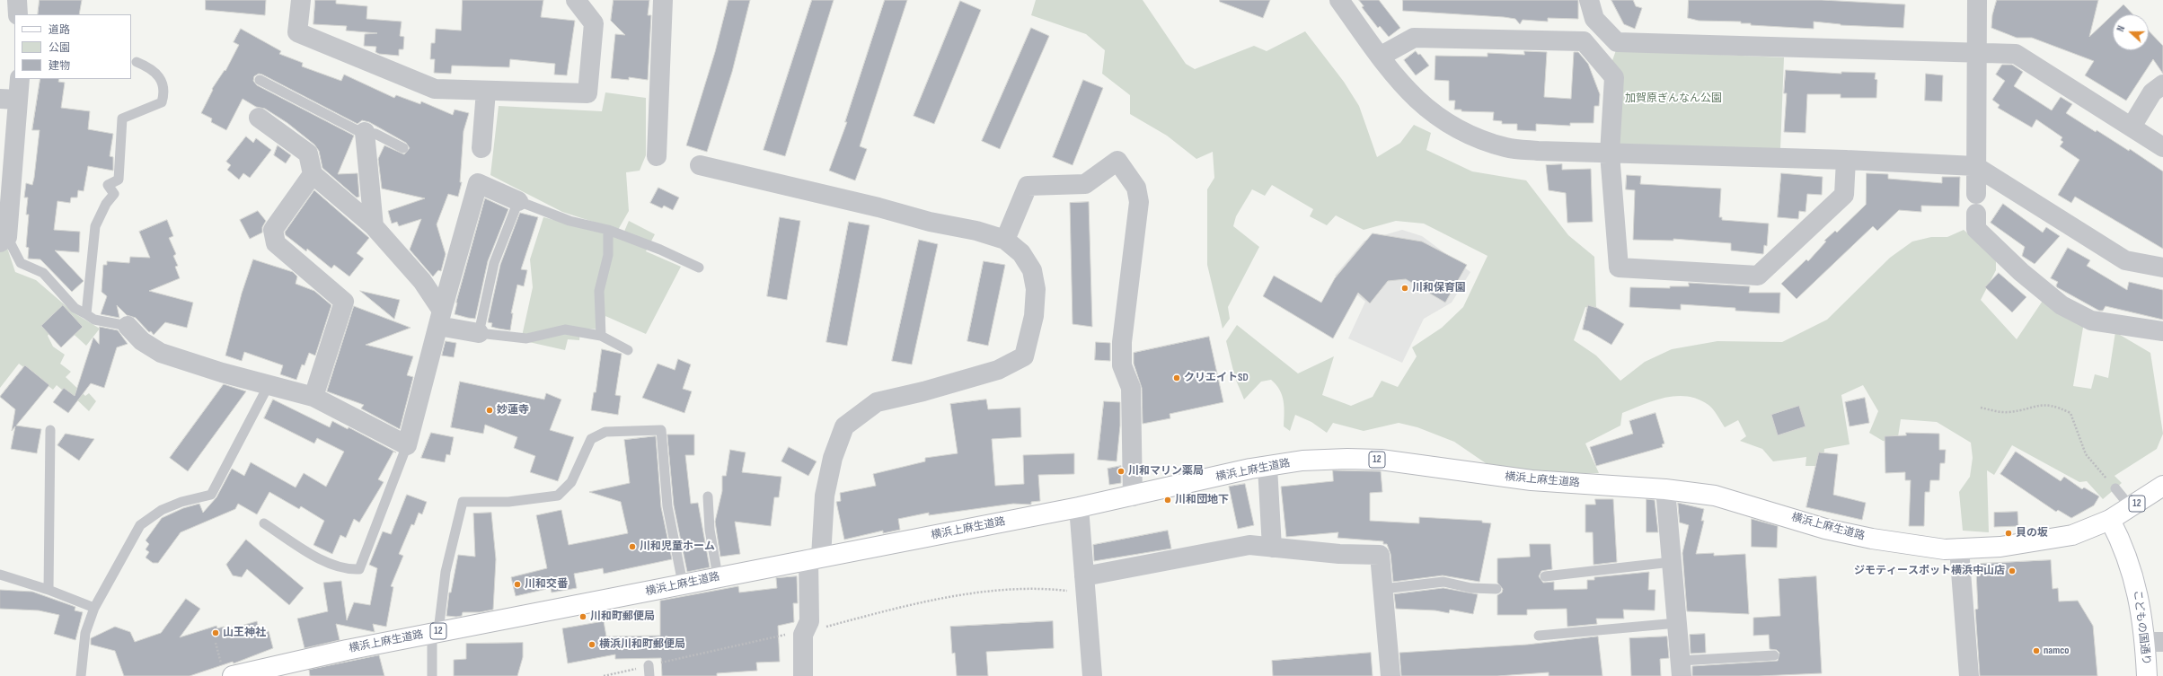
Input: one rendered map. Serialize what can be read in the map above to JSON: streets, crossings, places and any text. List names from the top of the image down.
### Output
{
  "streets": {
    "main road": ["12", "横浜上麻生道路", "こどもの国通り"]
  },
  "crossings": [
    ["横浜上麻生道路", "こどもの国通り"]
  ],
  "parks": ["加賀原ぎんなん公園"],
  "places": [
    "川和保育園",
    "クリエイトSD",
    "妙蓮寺",
    "川和マリン薬局",
    "川和団地下",
    "貝の坂",
    "川和児童ホーム",
    "ジモティースポット横浜中山店",
    "川和交番",
    "川和町郵便局",
    "山王神社",
    "横浜川和町郵便局",
    "namco"
  ],
  "legend": ["道路", "公園", "建物"],
  "north": "left"
}
